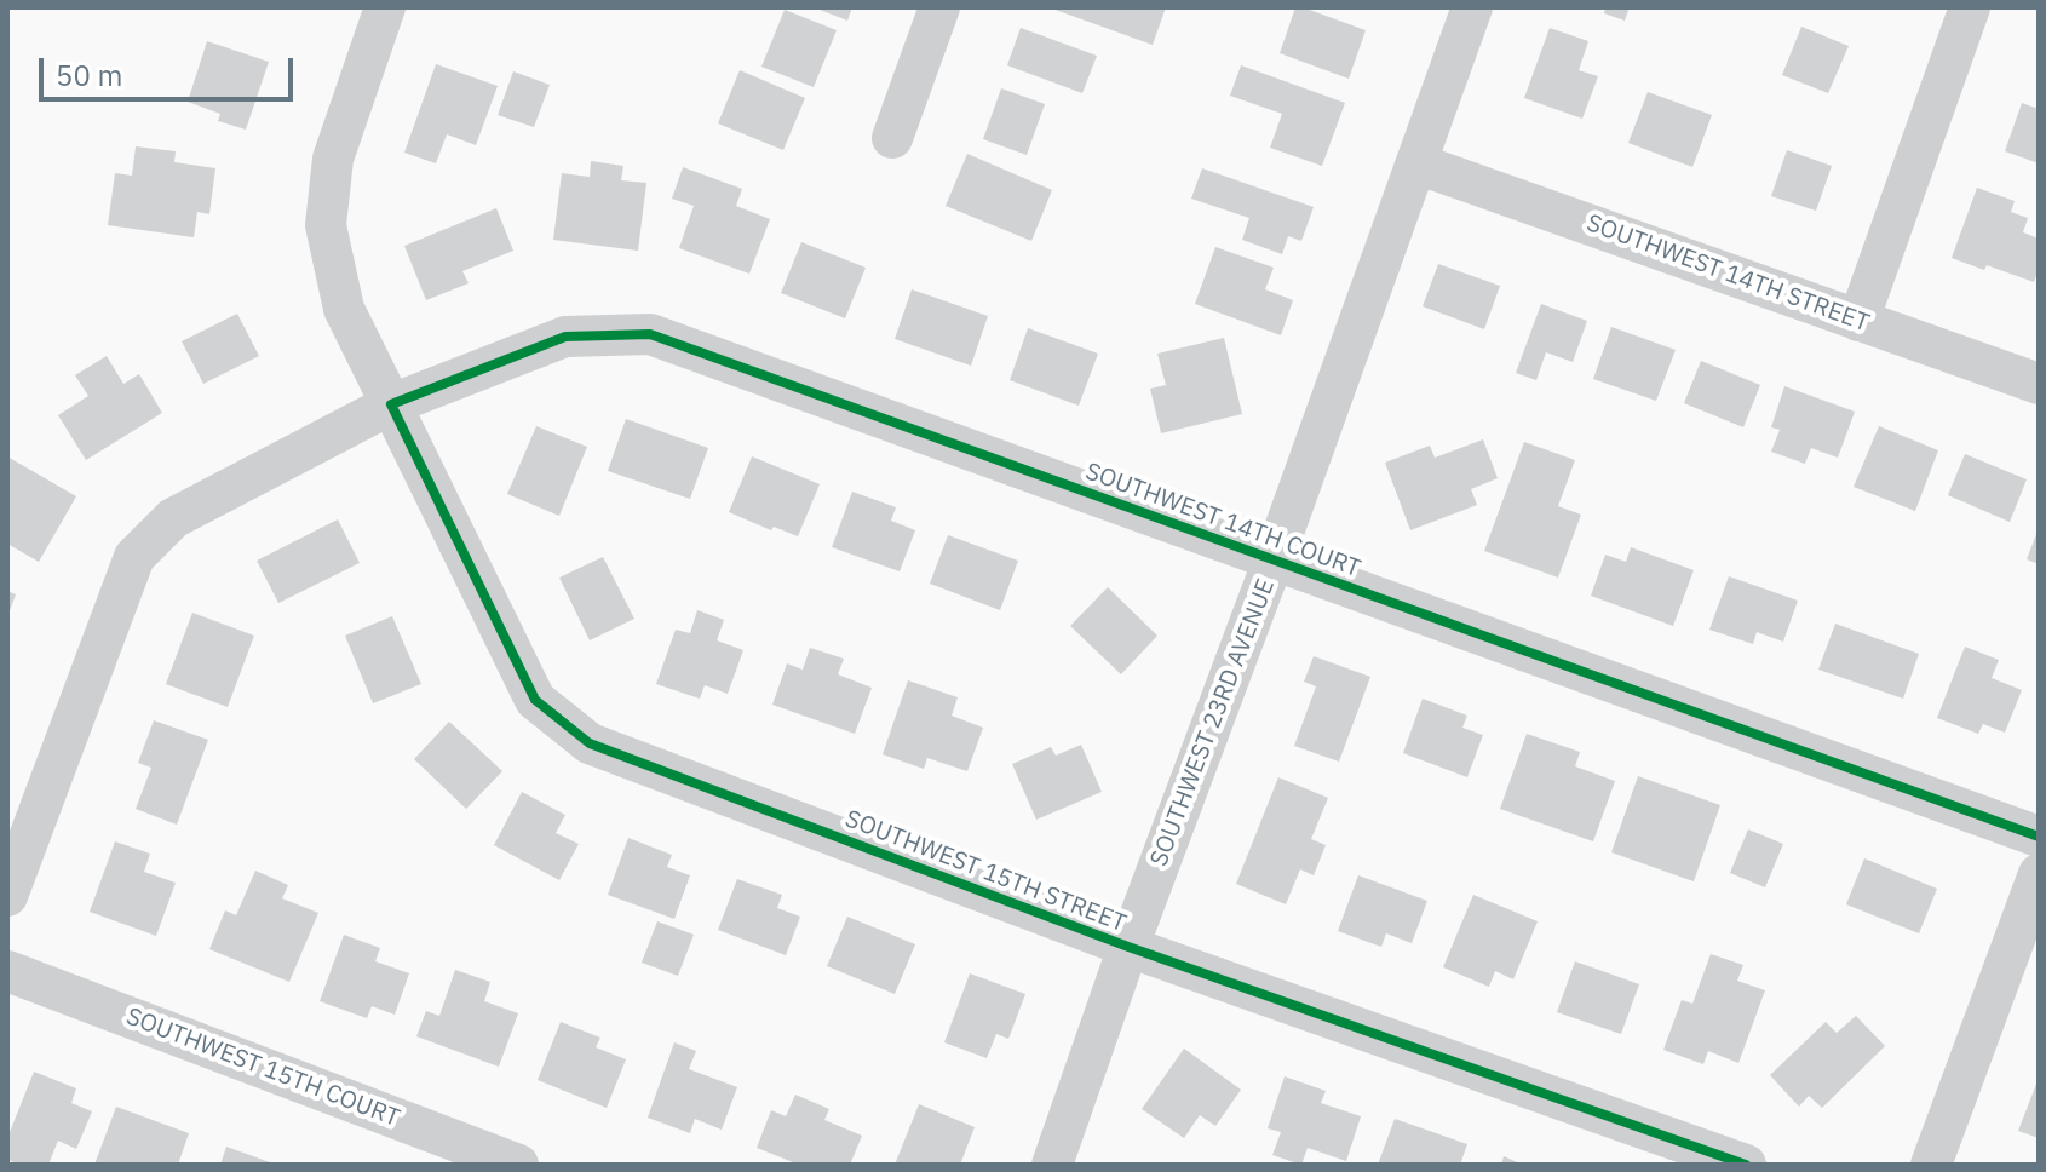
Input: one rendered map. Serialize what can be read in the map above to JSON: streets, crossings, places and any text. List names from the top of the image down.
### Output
{
  "streets": {
    "street": [
      "SOUTHWEST 14TH STREET",
      "SOUTHWEST 14TH COURT",
      "SOUTHWEST 23RD AVENUE",
      "SOUTHWEST 15TH STREET",
      "SOUTHWEST 15TH COURT"
    ]
  },
  "crossings": [
    ["SOUTHWEST 14TH STREET", "SOUTHWEST 23RD AVENUE"],
    ["SOUTHWEST 14TH COURT", "SOUTHWEST 23RD AVENUE"],
    ["SOUTHWEST 14TH COURT", "SOUTHWEST 15TH STREET"],
    ["SOUTHWEST 23RD AVENUE", "SOUTHWEST 15TH STREET"]
  ],
  "scale_bar": "50 m"
}
